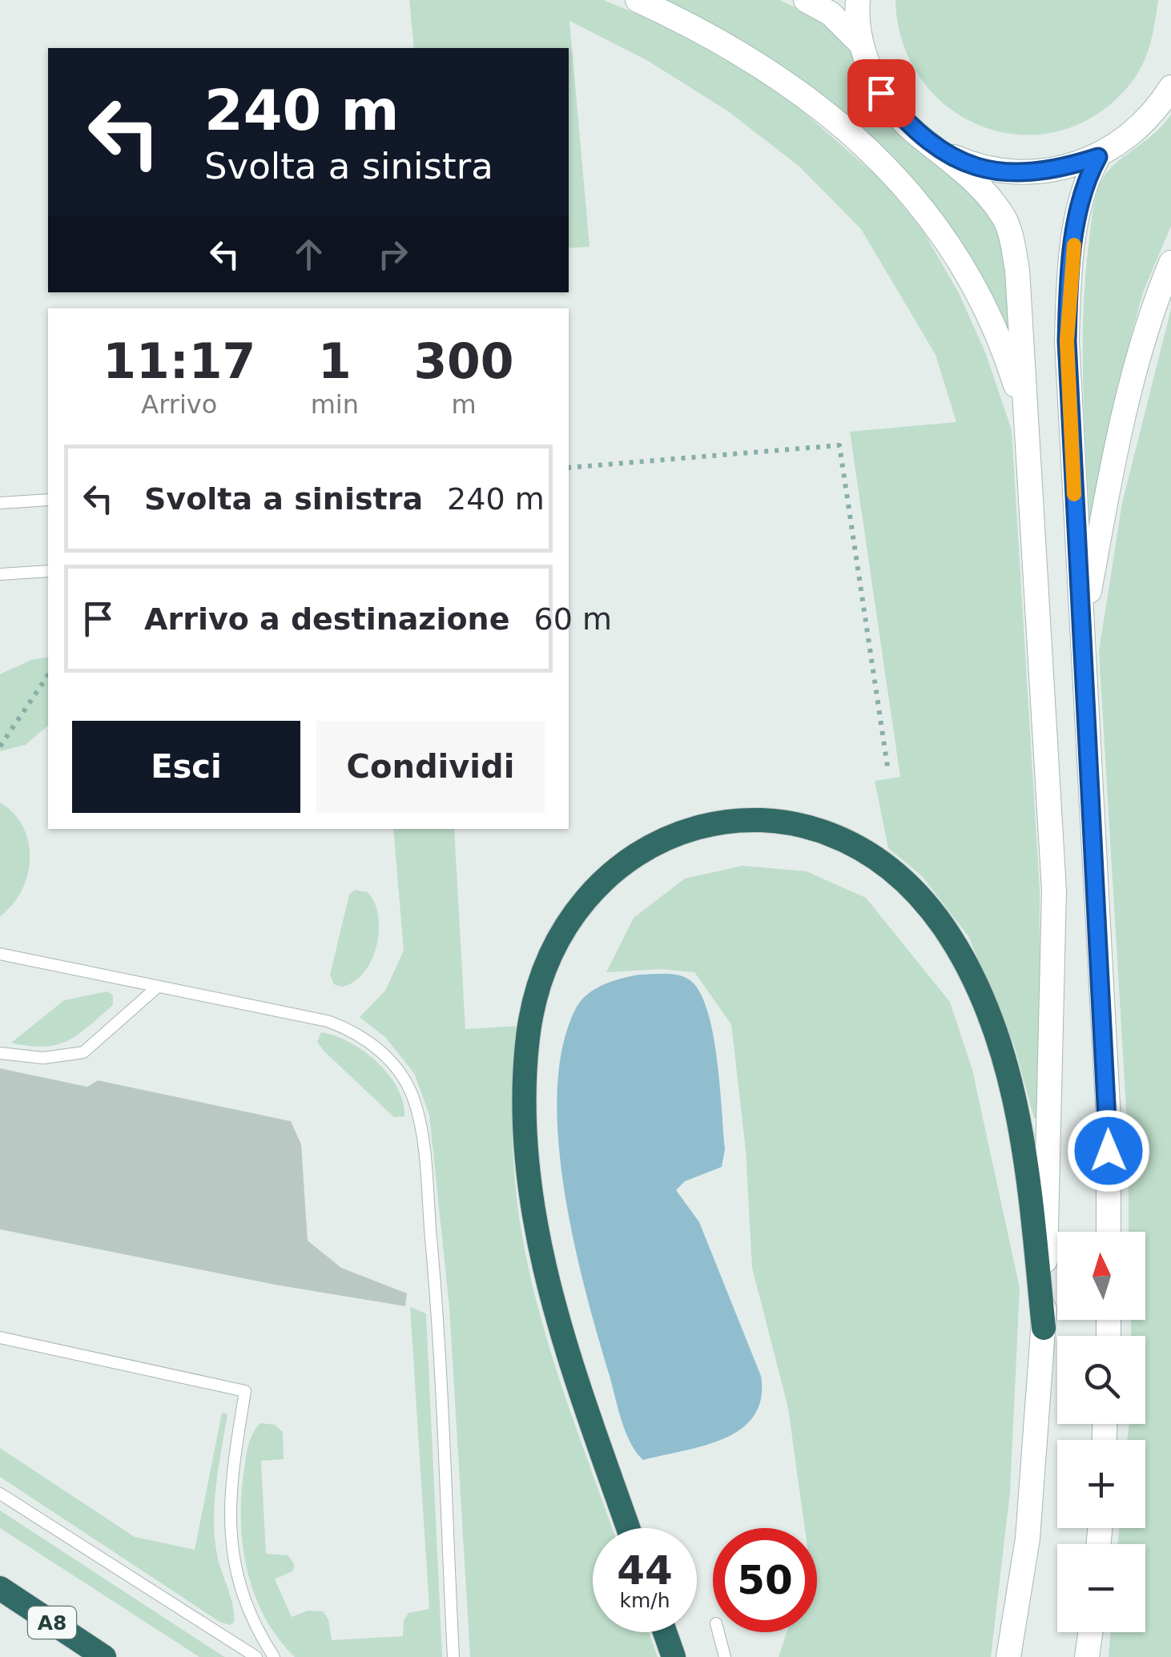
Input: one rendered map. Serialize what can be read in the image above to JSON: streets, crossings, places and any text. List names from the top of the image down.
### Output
{
  "streets": {
    "highway": ["A8"]
  },
  "north": "top",
  "page": {
    "turn": ["240 m", "Svolta a sinistra"],
    "eta": [
      "11:17",
      "Arrivo",
      "1",
      "min",
      "300",
      "m"
    ],
    "list": [
      {
        "name": "Svolta a sinistra",
        "value": "240 m"
      },
      {
        "name": "Arrivo a destinazione",
        "value": "60 m"
      }
    ],
    "buttons": ["Esci", "Condividi"],
    "map_buttons": ["+", "−"],
    "speed": "44 km/h",
    "limit": "50"
  }
}
